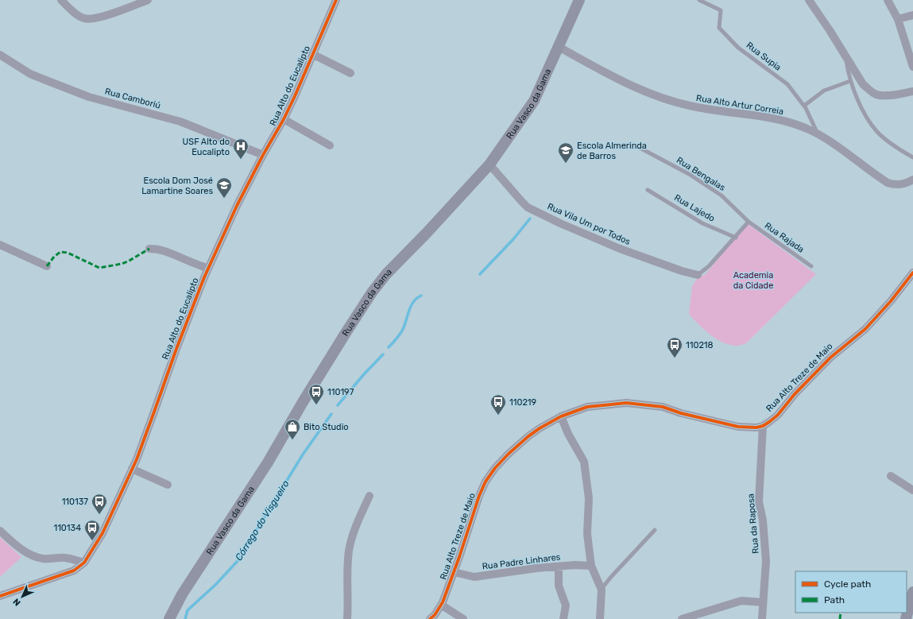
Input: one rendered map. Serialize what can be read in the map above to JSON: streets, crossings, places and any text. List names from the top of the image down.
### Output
{
  "streets": {
    "main road": ["Rua Vasco da Gama"],
    "street": [
      "Rua Alto do Eucalipto",
      "Rua Camboriú",
      "Rua Alto Artur Correia",
      "Rua Vila Um por Todos",
      "Rua Alto Treze de Maio",
      "Rua da Raposa",
      "Rua Padre Linhares"
    ],
    "lane": [
      "Rua Supia",
      "Rua Bengalas",
      "Rua Lajedo",
      "Rua Rajada"
    ]
  },
  "crossings": [
    ["Rua Supia", "Rua Alto Artur Correia"],
    ["Rua Alto do Eucalipto", "Rua Camboriú"],
    ["Rua Vasco da Gama", "Rua Alto Artur Correia"],
    ["Rua Vasco da Gama", "Rua Vila Um por Todos"],
    ["Rua Bengalas", "Rua Rajada"],
    ["Rua Alto Treze de Maio", "Rua da Raposa"],
    ["Rua Alto Treze de Maio", "Rua Padre Linhares"]
  ],
  "water": ["Córrego do Visgueiro"],
  "parks": ["Academia da Cidade"],
  "places": {
    "hospital": ["USF Alto do Eucalipto"],
    "school or university": ["Escola Almerinda de Barros", "Escola Dom José Lamartine Soares"],
    "bus stop": [
      "110218",
      "110197",
      "110219",
      "110137",
      "110134"
    ],
    "shop": ["Bito Studio"]
  },
  "legend": ["Cycle path", "Path"],
  "north": "bottom left"
}
